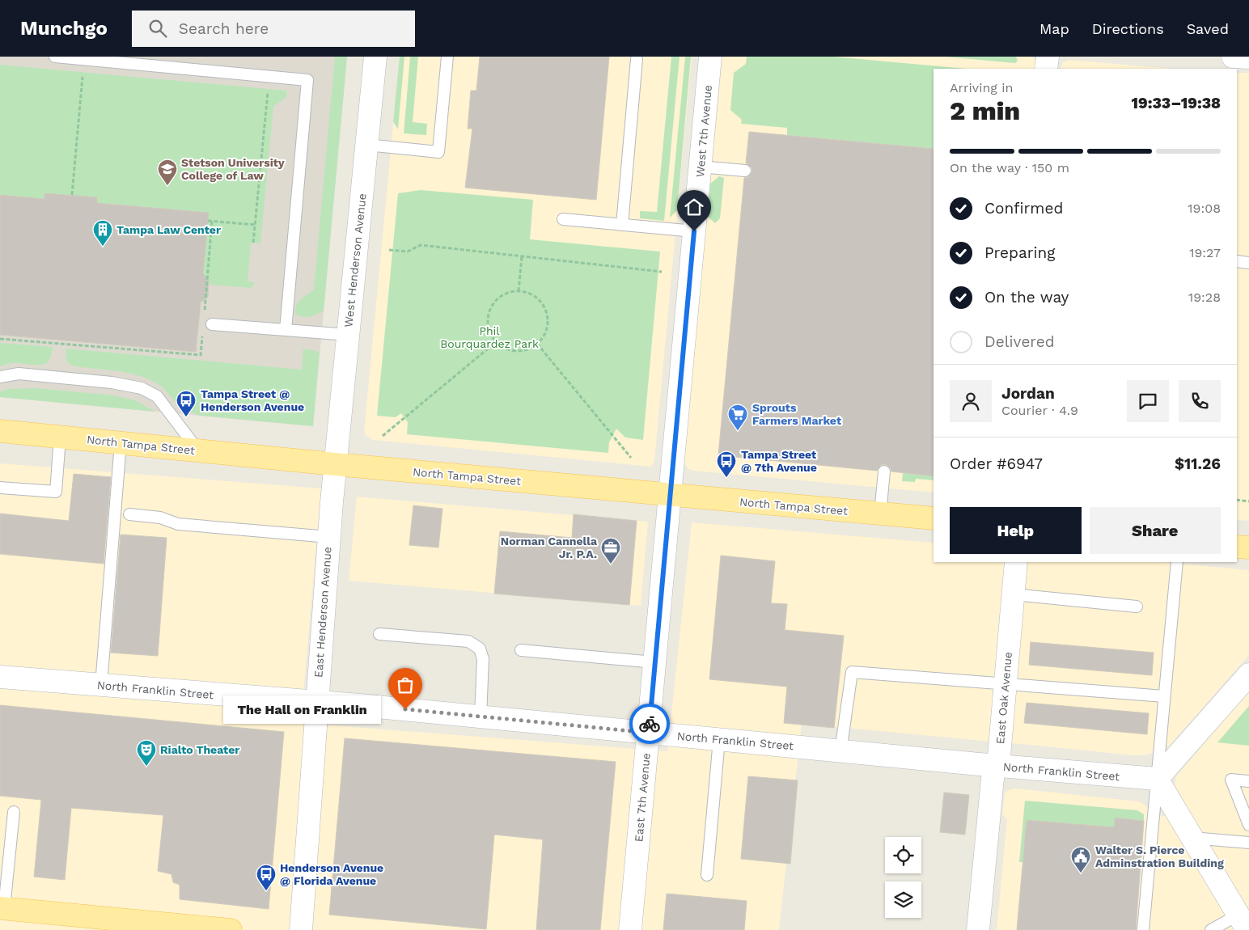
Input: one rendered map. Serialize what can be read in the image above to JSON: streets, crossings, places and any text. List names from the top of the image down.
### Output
{
  "streets": {
    "main road": ["North Tampa Street"],
    "street": [
      "West 7th Avenue",
      "West Henderson Avenue",
      "East Henderson Avenue",
      "North Franklin Street",
      "East Oak Avenue",
      "East 7th Avenue"
    ]
  },
  "crossings": [
    ["West 7th Avenue", "North Tampa Street"],
    ["West 7th Avenue", "East 7th Avenue"],
    ["West Henderson Avenue", "North Tampa Street"],
    ["West Henderson Avenue", "East Henderson Avenue"],
    ["North Tampa Street", "East Henderson Avenue"],
    ["North Tampa Street", "East 7th Avenue"],
    ["East Henderson Avenue", "North Franklin Street"],
    ["North Franklin Street", "East Oak Avenue"],
    ["North Franklin Street", "East 7th Avenue"]
  ],
  "parks": ["Phil Bourquardez Park"],
  "places": {
    "school or university": ["Stetson University College of Law"],
    "building": ["Tampa Law Center"],
    "bus stop": ["Tampa Street @ Henderson Avenue", "Tampa Street @ 7th Avenue", "Henderson Avenue @ Florida Avenue"],
    "supermarket": ["Sprouts Farmers Market"],
    "office": ["Norman Cannella Jr. P.A."],
    "other": ["The Hall on Franklin"],
    "theatre": ["Rialto Theater"],
    "public building": ["Walter S. Pierce Adminstration Building"]
  },
  "page": {
    "header": "Munchgo",
    "search": "Search here",
    "nav": ["Map", "Directions", "Saved"],
    "heading": ["2 min", "Arriving in", "19:33–19:38"],
    "panel": [
      "Jordan",
      "Courier · 4.9",
      "Order #6947",
      "$11.26"
    ],
    "bar": "On the way · 150 m",
    "list": [
      ["Confirmed", "19:08"],
      ["Preparing", "19:27"],
      ["On the way", "19:28"],
      "Delivered"
    ],
    "buttons": ["Help", "Share"],
    "bubble": "The Hall on Franklin"
  }
}
